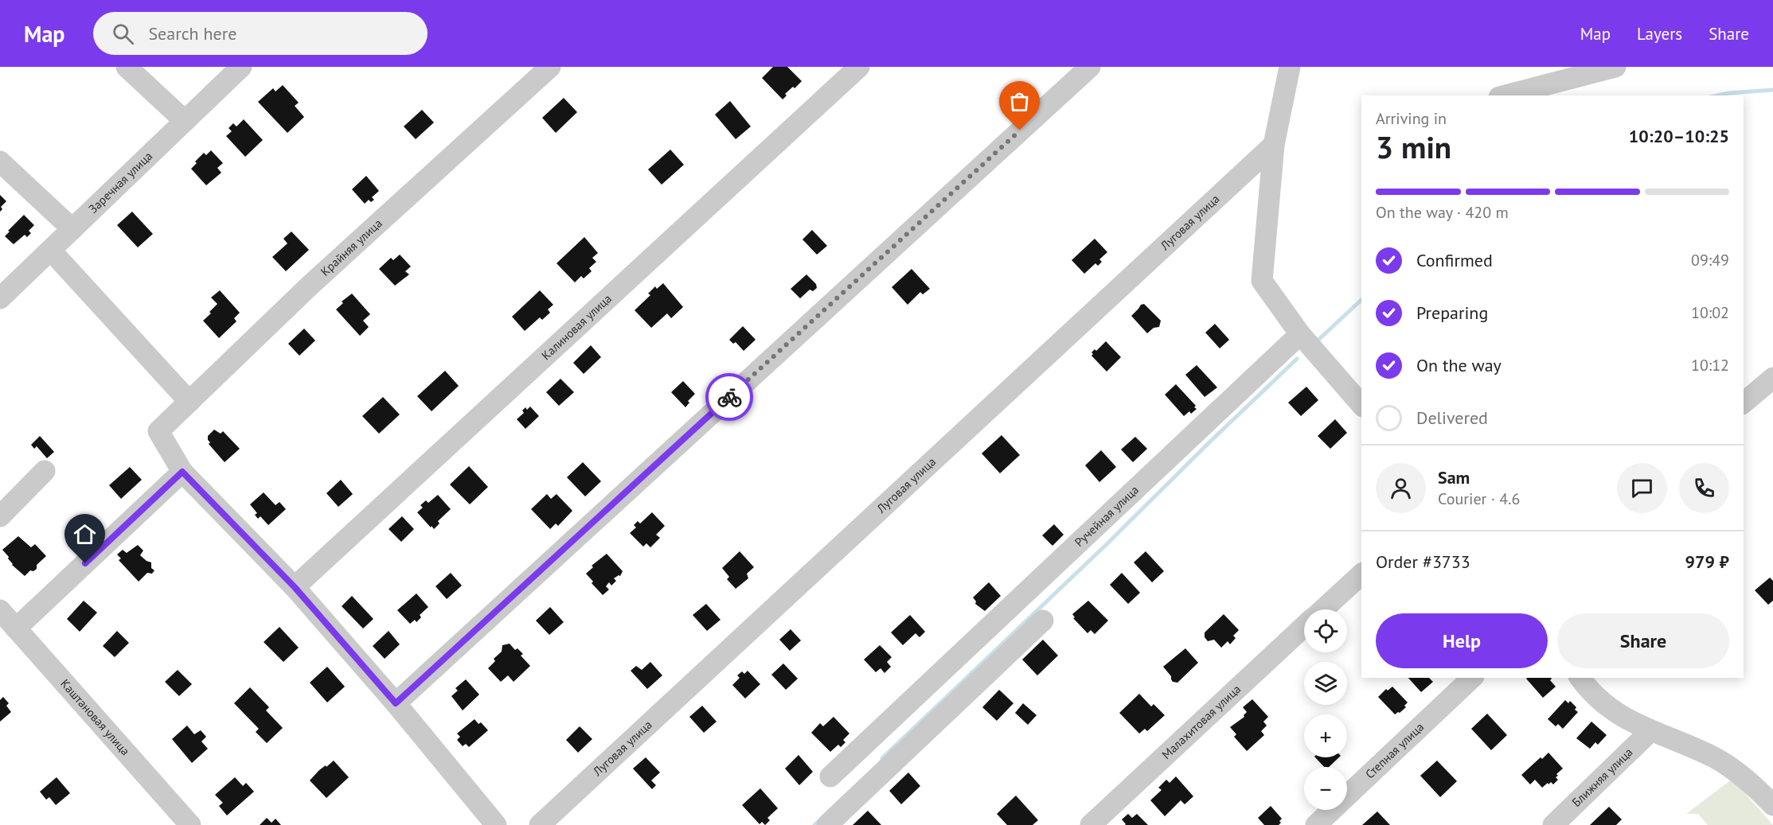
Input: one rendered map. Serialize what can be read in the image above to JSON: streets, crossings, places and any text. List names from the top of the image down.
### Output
{
  "streets": {
    "street": [
      "Заречная улица",
      "Луговая улица",
      "Крайняя улица",
      "Калиновая улица",
      "Ручейная улица",
      "Каштановая улица",
      "Малахитовая улица",
      "Степная улица",
      "Ближняя улица"
    ]
  },
  "page": {
    "header": "Map",
    "search": "Search here",
    "nav": ["Map", "Layers", "Share"],
    "heading": ["3 min", "Arriving in", "10:20–10:25"],
    "panel": [
      "Sam",
      "Courier · 4.6",
      "Order #3733",
      "979 ₽"
    ],
    "bar": "On the way · 420 m",
    "list": [
      ["Confirmed", "09:49"],
      ["Preparing", "10:02"],
      ["On the way", "10:12"],
      "Delivered"
    ],
    "buttons": ["Help", "Share"],
    "map_buttons": ["+", "−"]
  }
}
